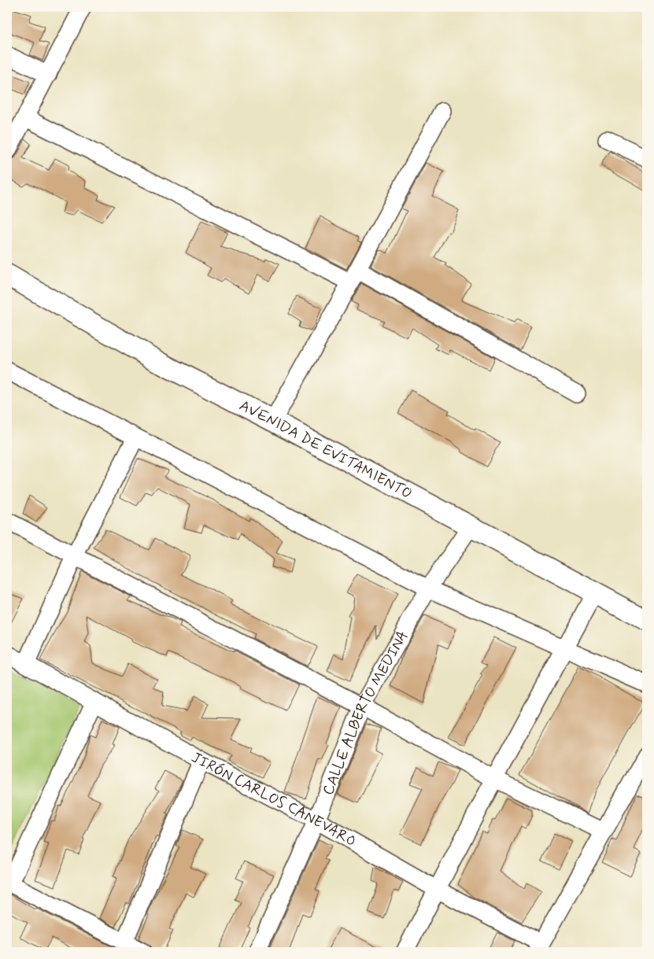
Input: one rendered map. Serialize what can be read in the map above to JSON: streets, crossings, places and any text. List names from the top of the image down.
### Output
{
  "streets": {
    "street": ["AVENIDA DE EVITAMIENTO", "CALLE ALBERTO MEDINA", "JIRÓN CARLOS CANEVARO"]
  },
  "crossings": [
    ["AVENIDA DE EVITAMIENTO", "CALLE ALBERTO MEDINA"],
    ["CALLE ALBERTO MEDINA", "JIRÓN CARLOS CANEVARO"]
  ]
}
